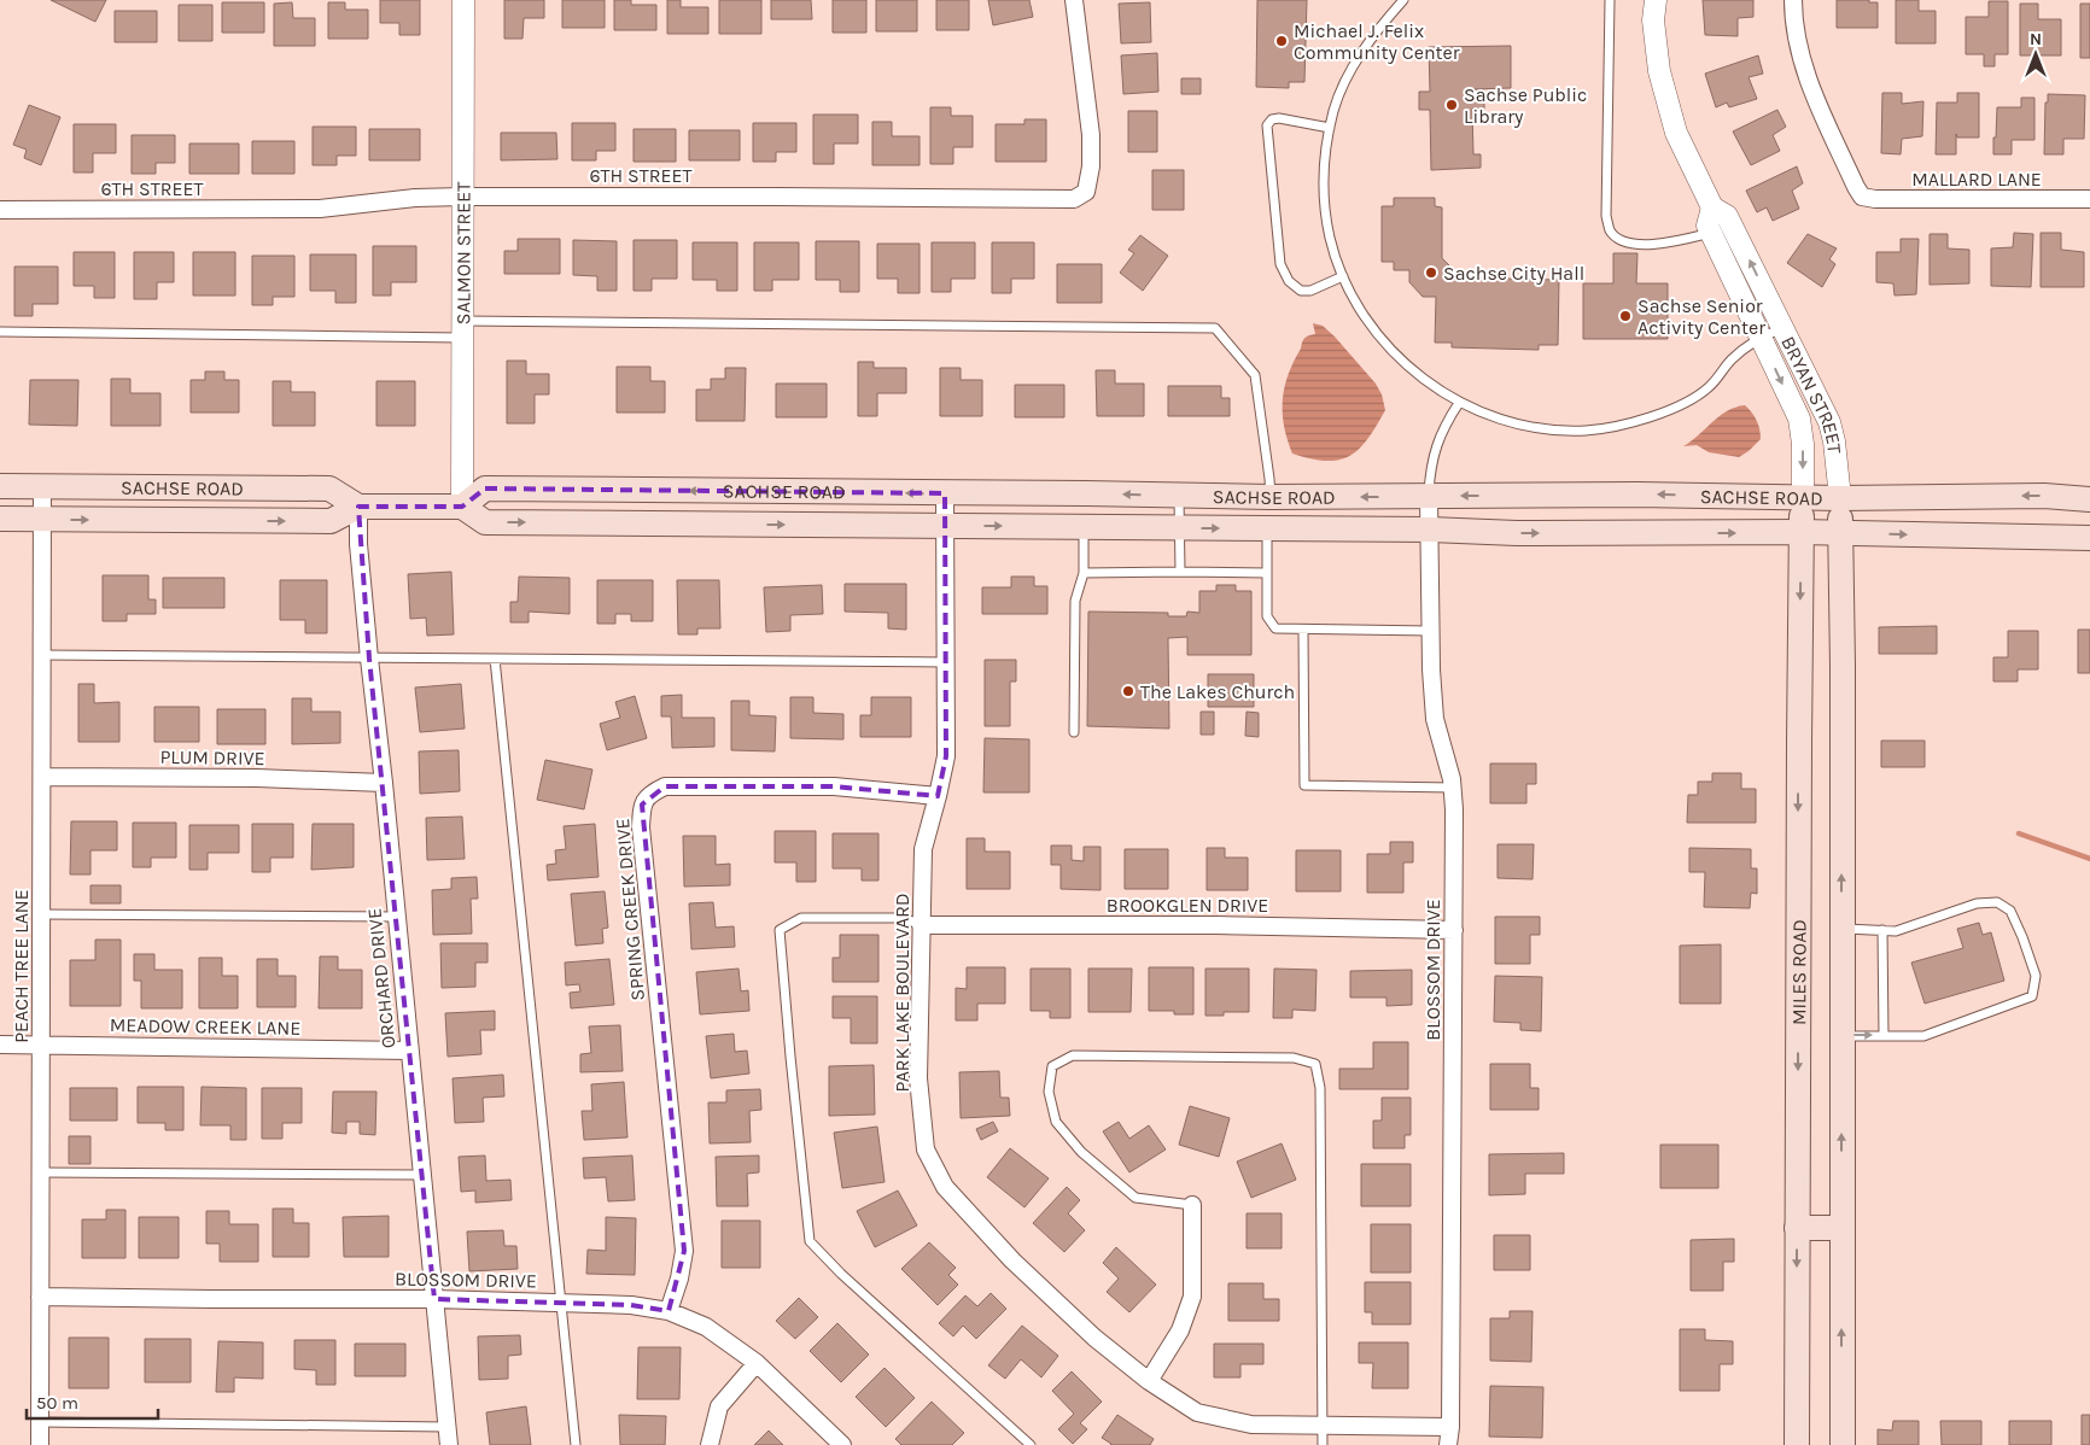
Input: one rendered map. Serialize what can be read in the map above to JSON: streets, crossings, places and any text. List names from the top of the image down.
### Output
{
  "streets": {
    "main road": ["SACHSE ROAD", "MILES ROAD"],
    "street": [
      "6TH STREET",
      "MALLARD LANE",
      "SALMON STREET",
      "BRYAN STREET",
      "PLUM DRIVE",
      "BROOKGLEN DRIVE",
      "SPRING CREEK DRIVE",
      "PEACH TREE LANE",
      "BLOSSOM DRIVE",
      "ORCHARD DRIVE",
      "PARK LAKE BOULEVARD",
      "MEADOW CREEK LANE"
    ]
  },
  "crossings": [
    ["6TH STREET", "SALMON STREET"],
    ["SALMON STREET", "SACHSE ROAD"],
    ["BRYAN STREET", "SACHSE ROAD"],
    ["BRYAN STREET", "MILES ROAD"],
    ["SACHSE ROAD", "PEACH TREE LANE"],
    ["SACHSE ROAD", "BLOSSOM DRIVE"],
    ["SACHSE ROAD", "MILES ROAD"],
    ["SACHSE ROAD", "ORCHARD DRIVE"],
    ["SACHSE ROAD", "PARK LAKE BOULEVARD"],
    ["PLUM DRIVE", "PEACH TREE LANE"],
    ["PLUM DRIVE", "ORCHARD DRIVE"],
    ["BROOKGLEN DRIVE", "BLOSSOM DRIVE"],
    ["BROOKGLEN DRIVE", "PARK LAKE BOULEVARD"],
    ["SPRING CREEK DRIVE", "BLOSSOM DRIVE"],
    ["SPRING CREEK DRIVE", "PARK LAKE BOULEVARD"],
    ["PEACH TREE LANE", "BLOSSOM DRIVE"],
    ["PEACH TREE LANE", "MEADOW CREEK LANE"],
    ["BLOSSOM DRIVE", "ORCHARD DRIVE"],
    ["BLOSSOM DRIVE", "PARK LAKE BOULEVARD"],
    ["ORCHARD DRIVE", "MEADOW CREEK LANE"]
  ],
  "places": [
    "Michael J. Felix Community Center",
    "Sachse Public Library",
    "Sachse City Hall",
    "Sachse Senior Activity Center",
    "The Lakes Church"
  ],
  "scale_bar": "50 m",
  "north": "top"
}
